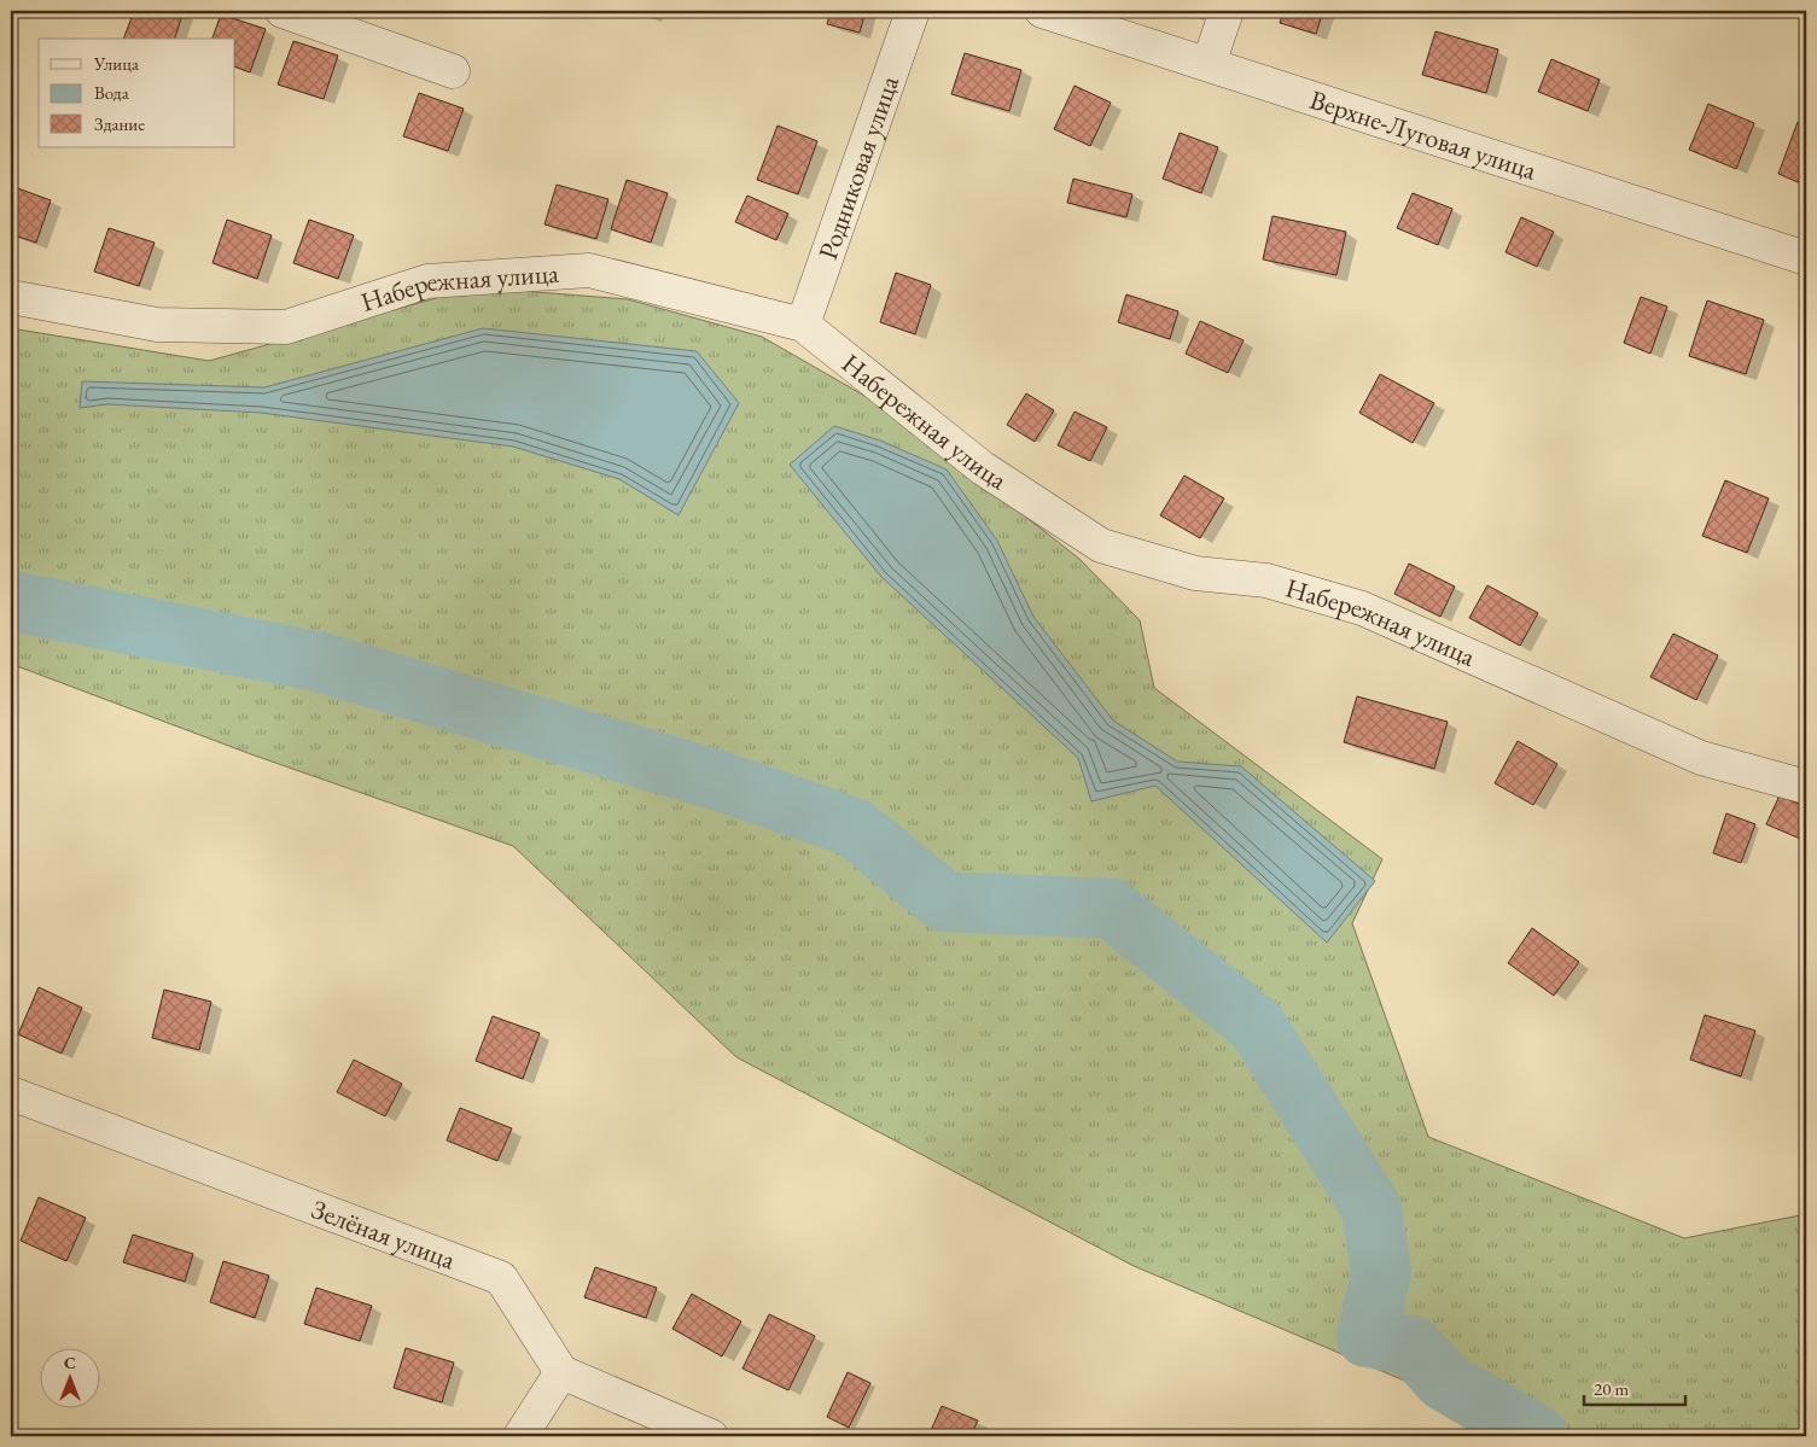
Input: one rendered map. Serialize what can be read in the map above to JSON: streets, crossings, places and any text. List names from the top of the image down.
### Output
{
  "streets": {
    "street": [
      "Верхне-Луговая улица",
      "Родниковая улица",
      "Набережная улица",
      "Зелёная улица"
    ]
  },
  "crossings": [
    ["Родниковая улица", "Набережная улица"]
  ],
  "legend": ["Улица", "Вода", "Здание"],
  "scale_bar": "20 m",
  "north": "top"
}
